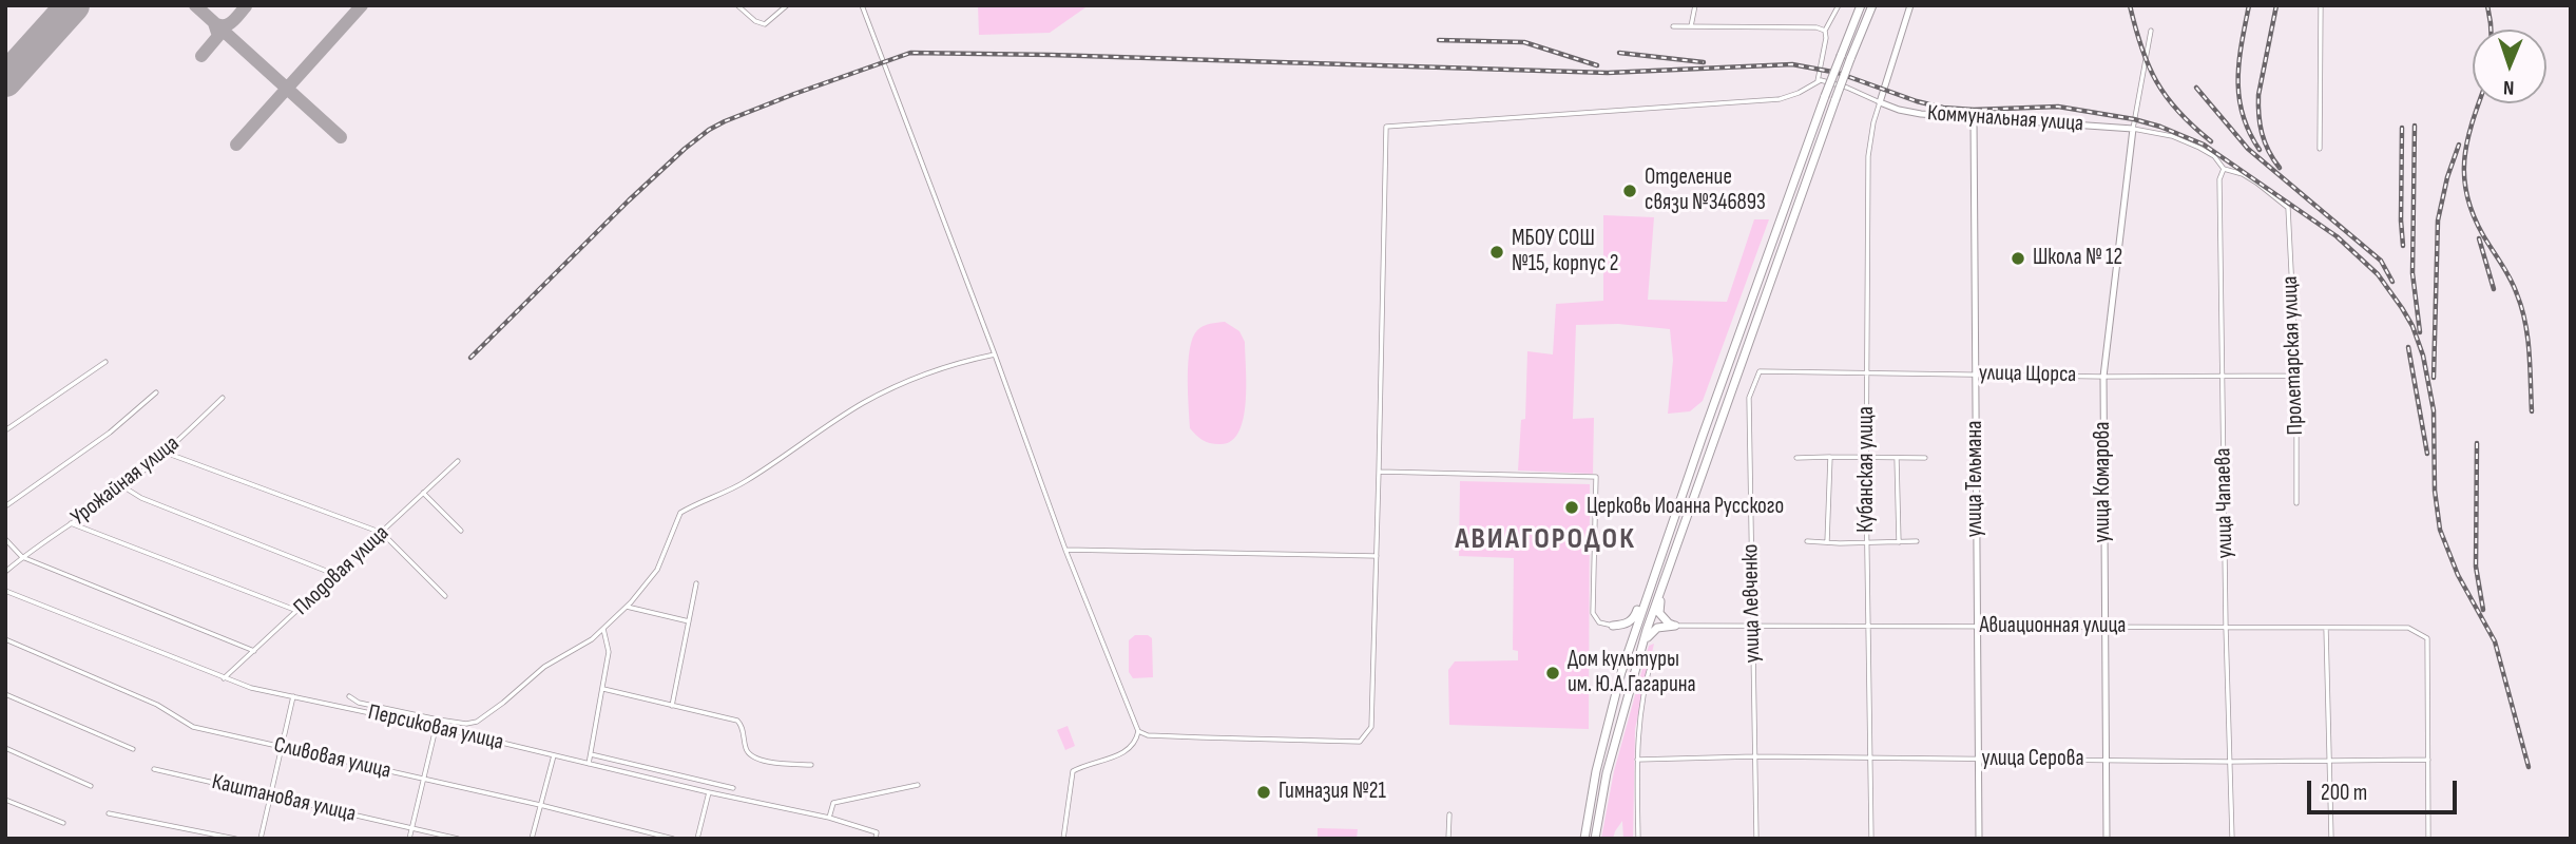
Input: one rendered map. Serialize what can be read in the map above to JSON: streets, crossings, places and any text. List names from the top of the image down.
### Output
{
  "streets": {
    "street": [
      "Коммунальная улица",
      "Пролетарская улица",
      "улица Щорса",
      "Кубанская улица",
      "улица Тельмана",
      "Урожайная улица",
      "улица Комарова",
      "улица Чапаева",
      "Плодовая улица",
      "улица Левченко",
      "Авиационная улица",
      "Персиковая улица",
      "Сливовая улица",
      "улица Серова",
      "Каштановая улица"
    ]
  },
  "crossings": [
    ["Коммунальная улица", "Кубанская улица"],
    ["Коммунальная улица", "улица Тельмана"],
    ["Коммунальная улица", "улица Комарова"],
    ["Пролетарская улица", "улица Щорса"],
    ["Пролетарская улица", "улица Чапаева"],
    ["улица Щорса", "Кубанская улица"],
    ["улица Щорса", "улица Тельмана"],
    ["улица Щорса", "улица Комарова"],
    ["улица Щорса", "улица Чапаева"],
    ["улица Щорса", "улица Левченко"],
    ["Кубанская улица", "Авиационная улица"],
    ["Кубанская улица", "улица Серова"],
    ["улица Тельмана", "Авиационная улица"],
    ["улица Тельмана", "улица Серова"],
    ["улица Комарова", "Авиационная улица"],
    ["улица Комарова", "улица Серова"],
    ["улица Чапаева", "Авиационная улица"],
    ["улица Чапаева", "улица Серова"],
    ["Плодовая улица", "Персиковая улица"],
    ["улица Левченко", "Авиационная улица"],
    ["улица Левченко", "улица Серова"],
    ["Авиационная улица", "улица Серова"]
  ],
  "districts": ["АВИАГОРОДОК"],
  "places": [
    "Отделение связи №346893",
    "МБОУ СОШ №15, корпус 2",
    "Школа № 12",
    "Церковь Иоанна Русского",
    "Дом культуры им. Ю.А.Гагарина",
    "Гимназия №21"
  ],
  "scale_bar": "200 m",
  "north": "bottom"
}
